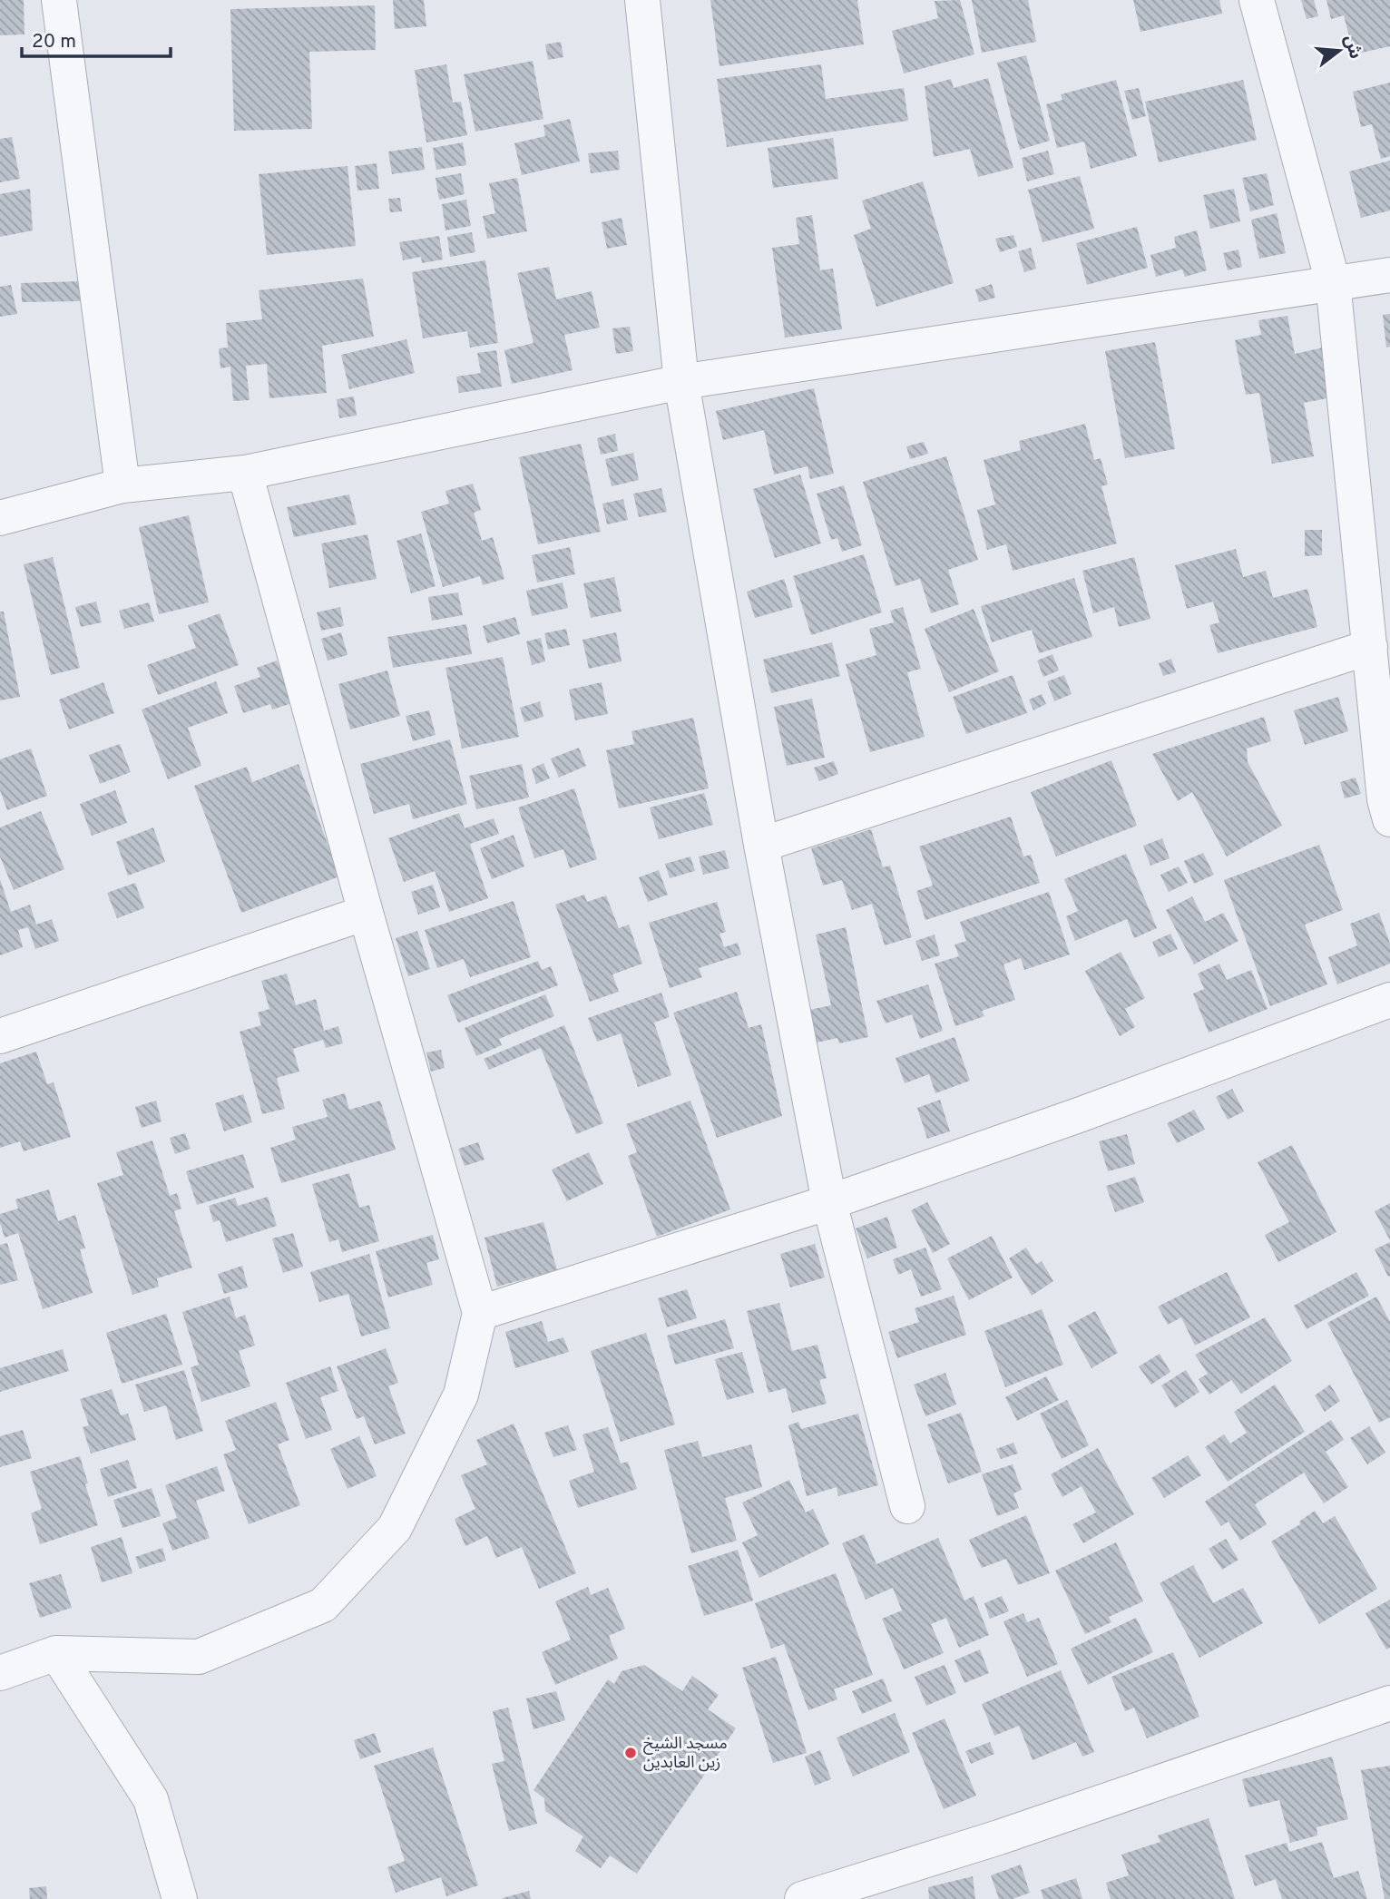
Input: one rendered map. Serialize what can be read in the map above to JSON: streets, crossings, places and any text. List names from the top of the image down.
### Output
{
  "places": ["مسجد الشيخ زين العابدين"],
  "scale_bar": "20 m",
  "north": "right"
}
